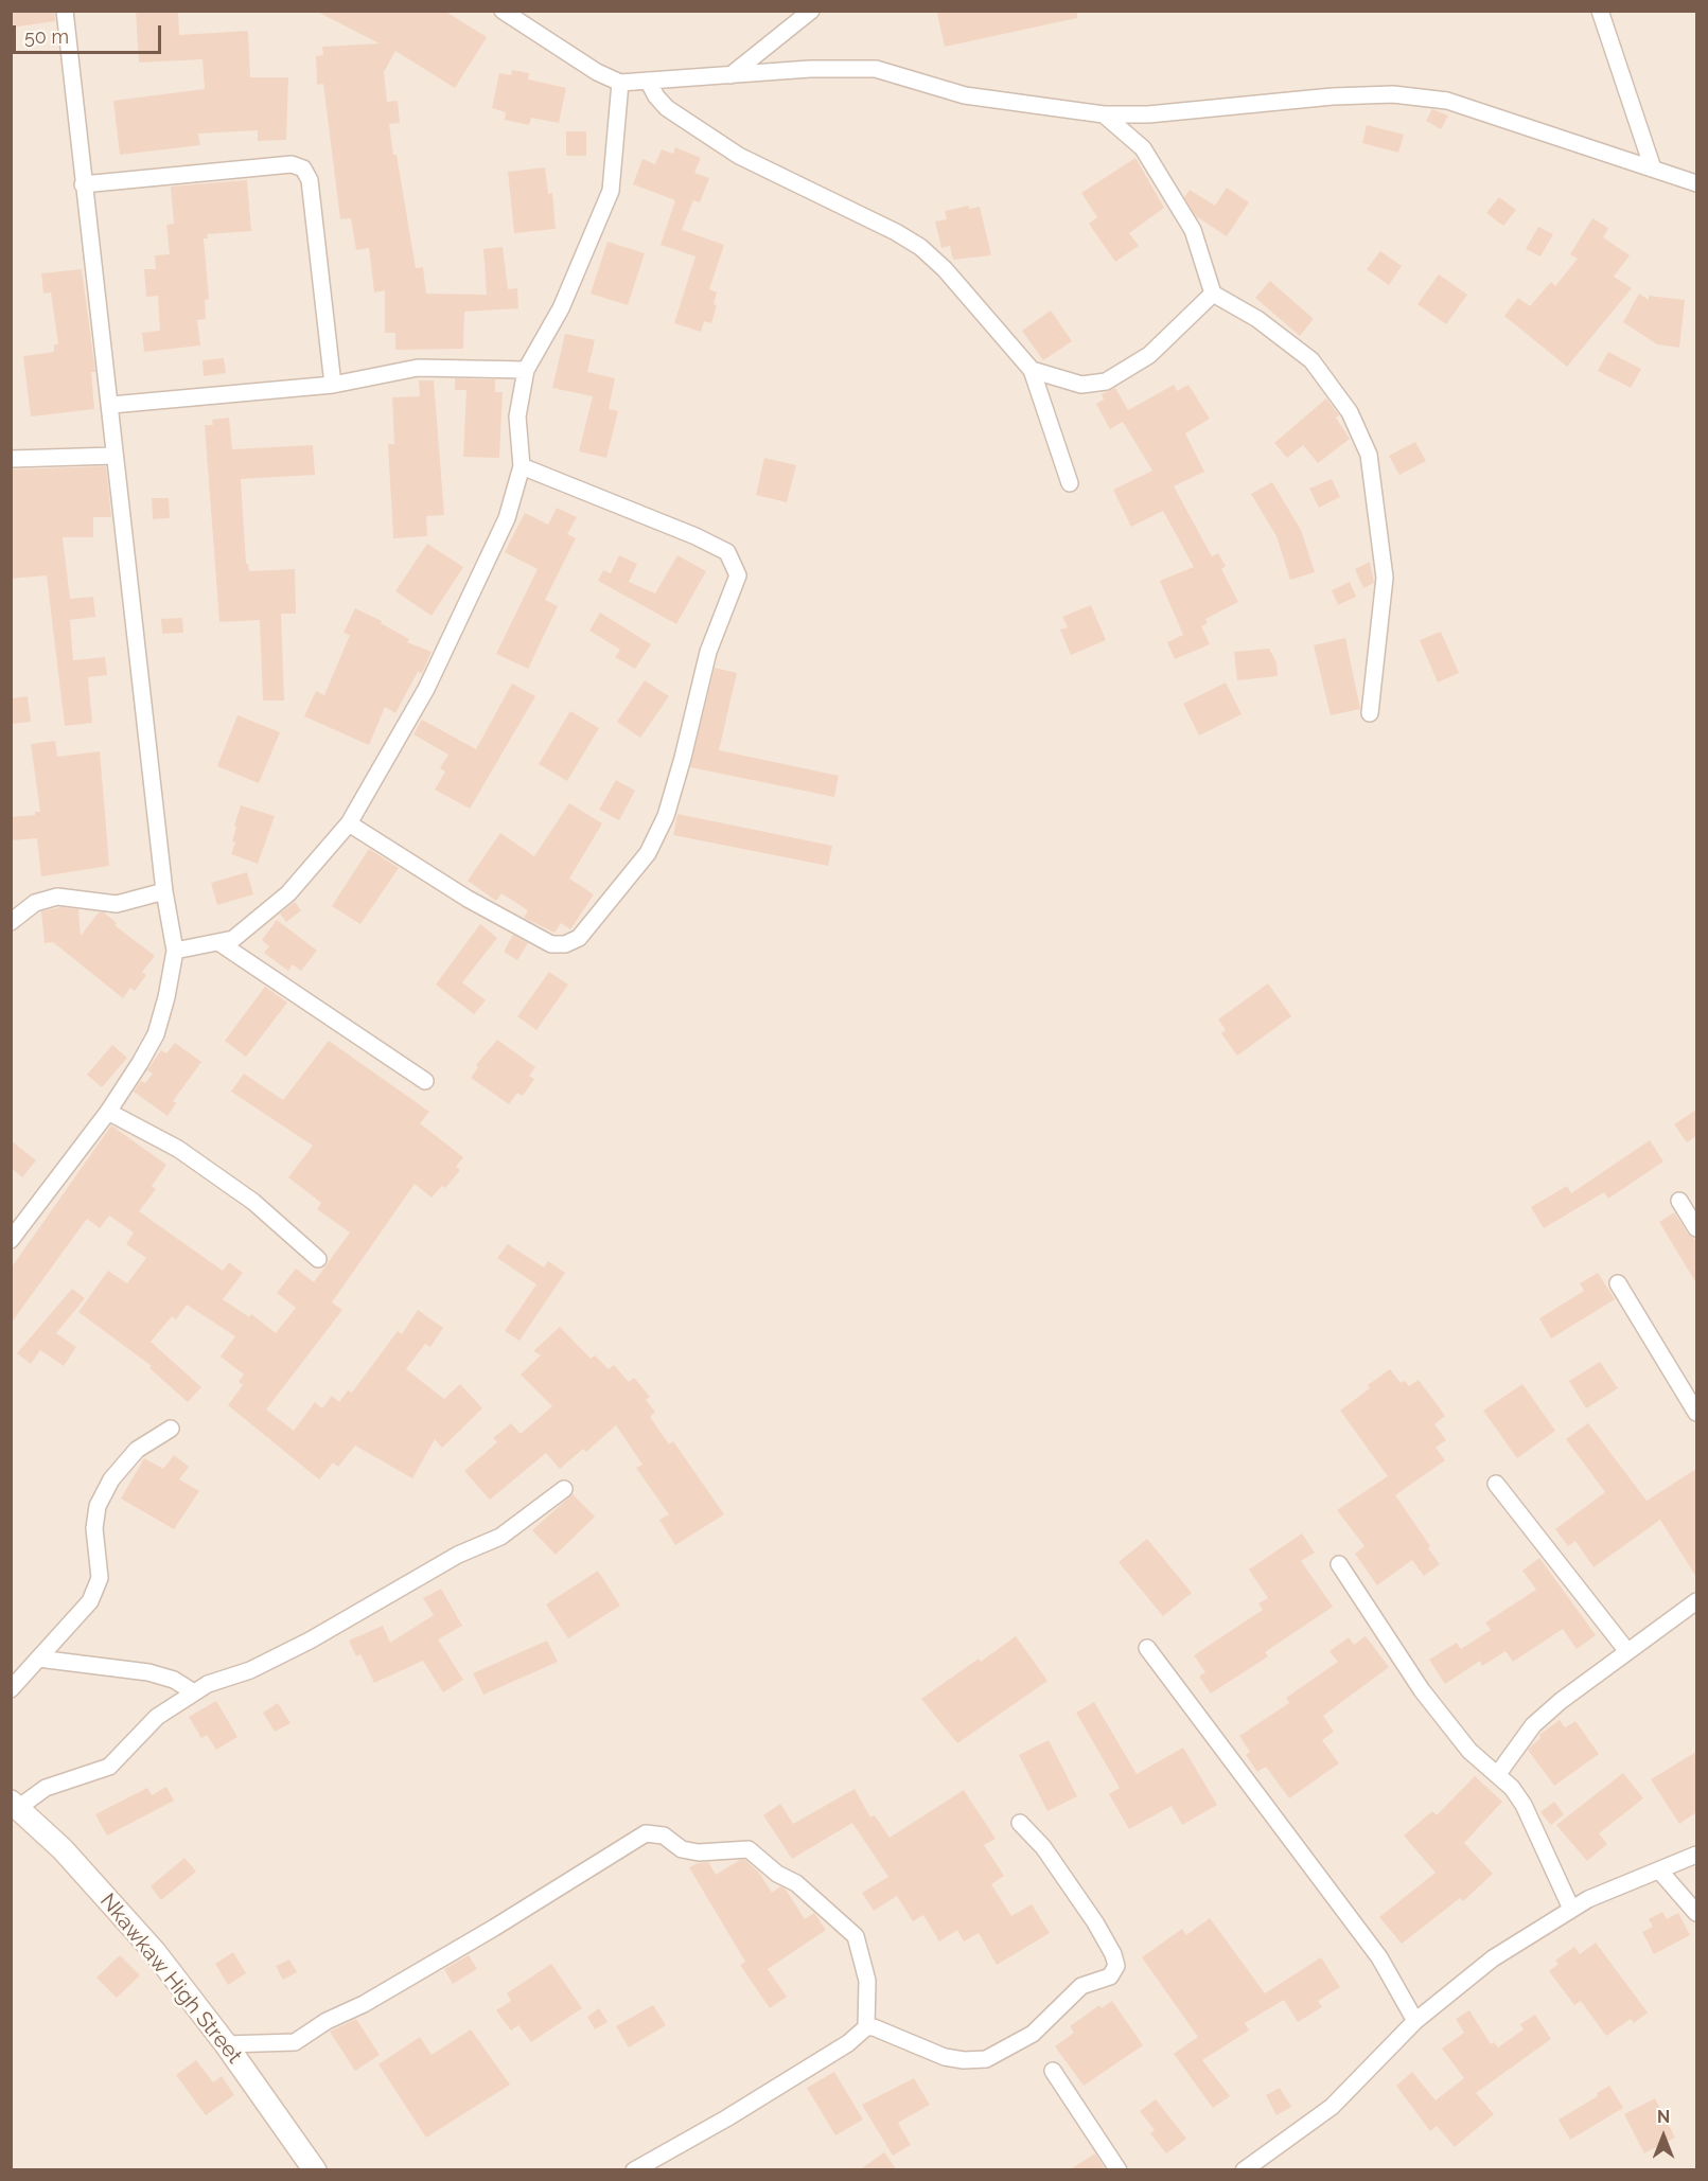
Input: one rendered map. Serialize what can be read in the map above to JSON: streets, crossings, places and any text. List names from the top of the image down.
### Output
{
  "streets": {
    "main road": ["Nkawkaw High Street"]
  },
  "scale_bar": "50 m",
  "north": "top"
}
